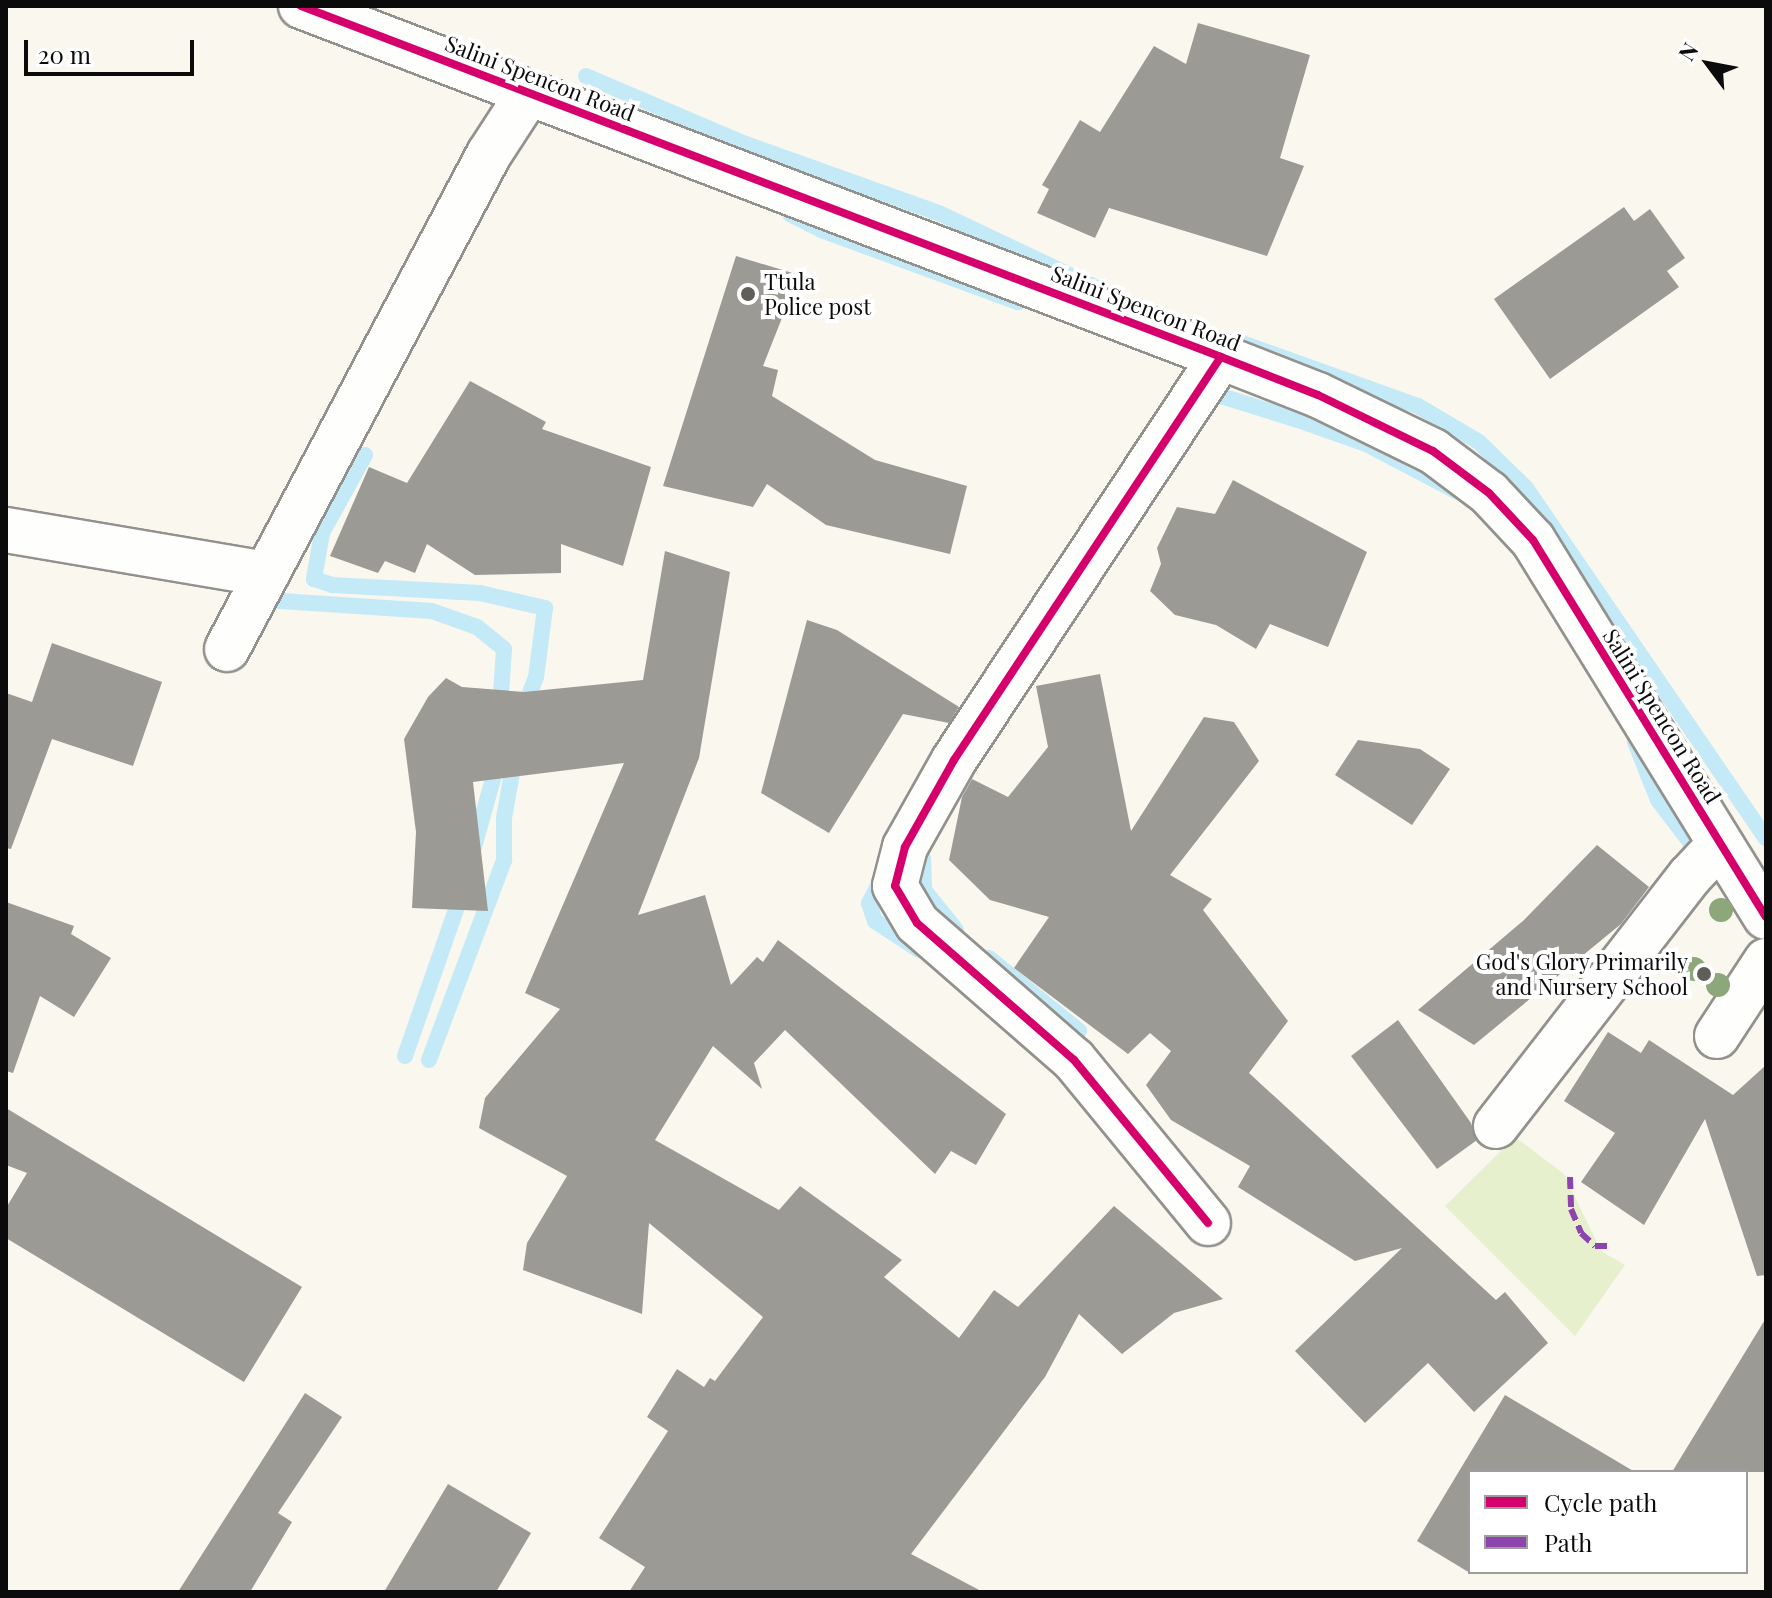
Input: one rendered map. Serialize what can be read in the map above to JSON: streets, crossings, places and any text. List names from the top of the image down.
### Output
{
  "streets": {
    "street": ["Salini Spencon Road"]
  },
  "places": ["Ttula Police post", "God's Glory Primarily and Nursery School"],
  "legend": ["Cycle path", "Path"],
  "scale_bar": "20 m",
  "north": "top left"
}
